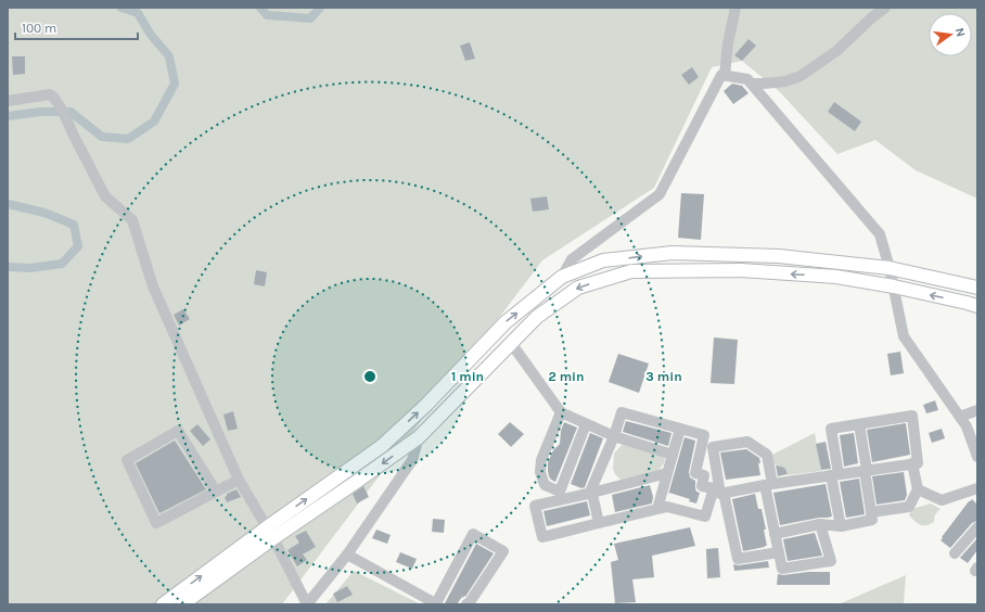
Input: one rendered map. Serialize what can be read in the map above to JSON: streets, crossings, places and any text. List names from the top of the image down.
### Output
{
  "scale_bar": "100 m",
  "north": "right",
  "rings": ["1 min", "2 min", "3 min"]
}
